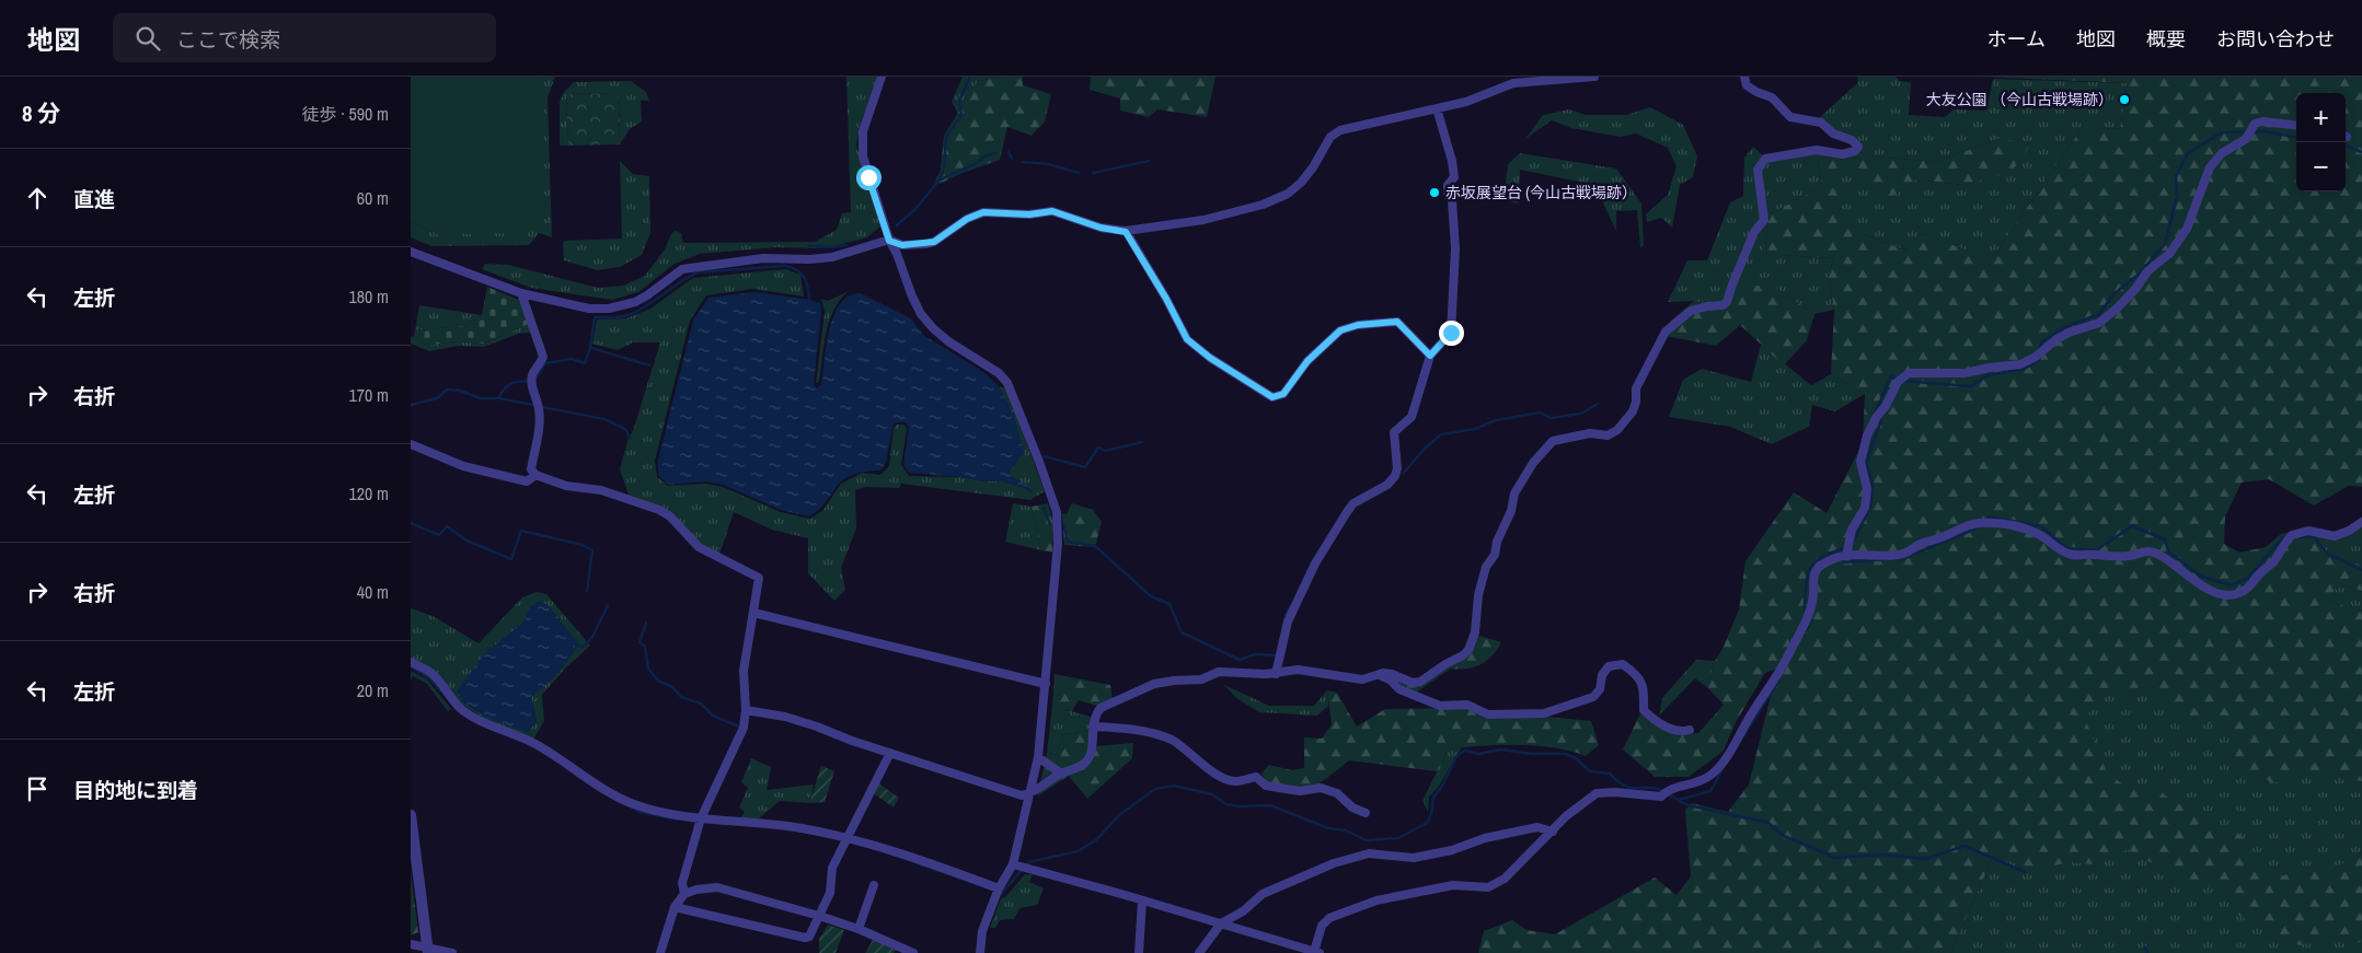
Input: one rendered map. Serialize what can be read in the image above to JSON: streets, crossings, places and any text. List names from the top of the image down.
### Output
{
  "places": ["大友公園 （今山古戦場跡）", "赤坂展望台 (今山古戦場跡）"],
  "page": {
    "header": "地図",
    "search": "ここで検索",
    "nav": [
      "ホーム",
      "地図",
      "概要",
      "お問い合わせ"
    ],
    "heading": ["8 分", "徒歩 · 590 m"],
    "map_buttons": ["+", "−"],
    "list": [
      ["直進", "60 m"],
      ["左折", "180 m"],
      ["右折", "170 m"],
      ["左折", "120 m"],
      ["右折", "40 m"],
      ["左折", "20 m"],
      "目的地に到着"
    ]
  }
}
